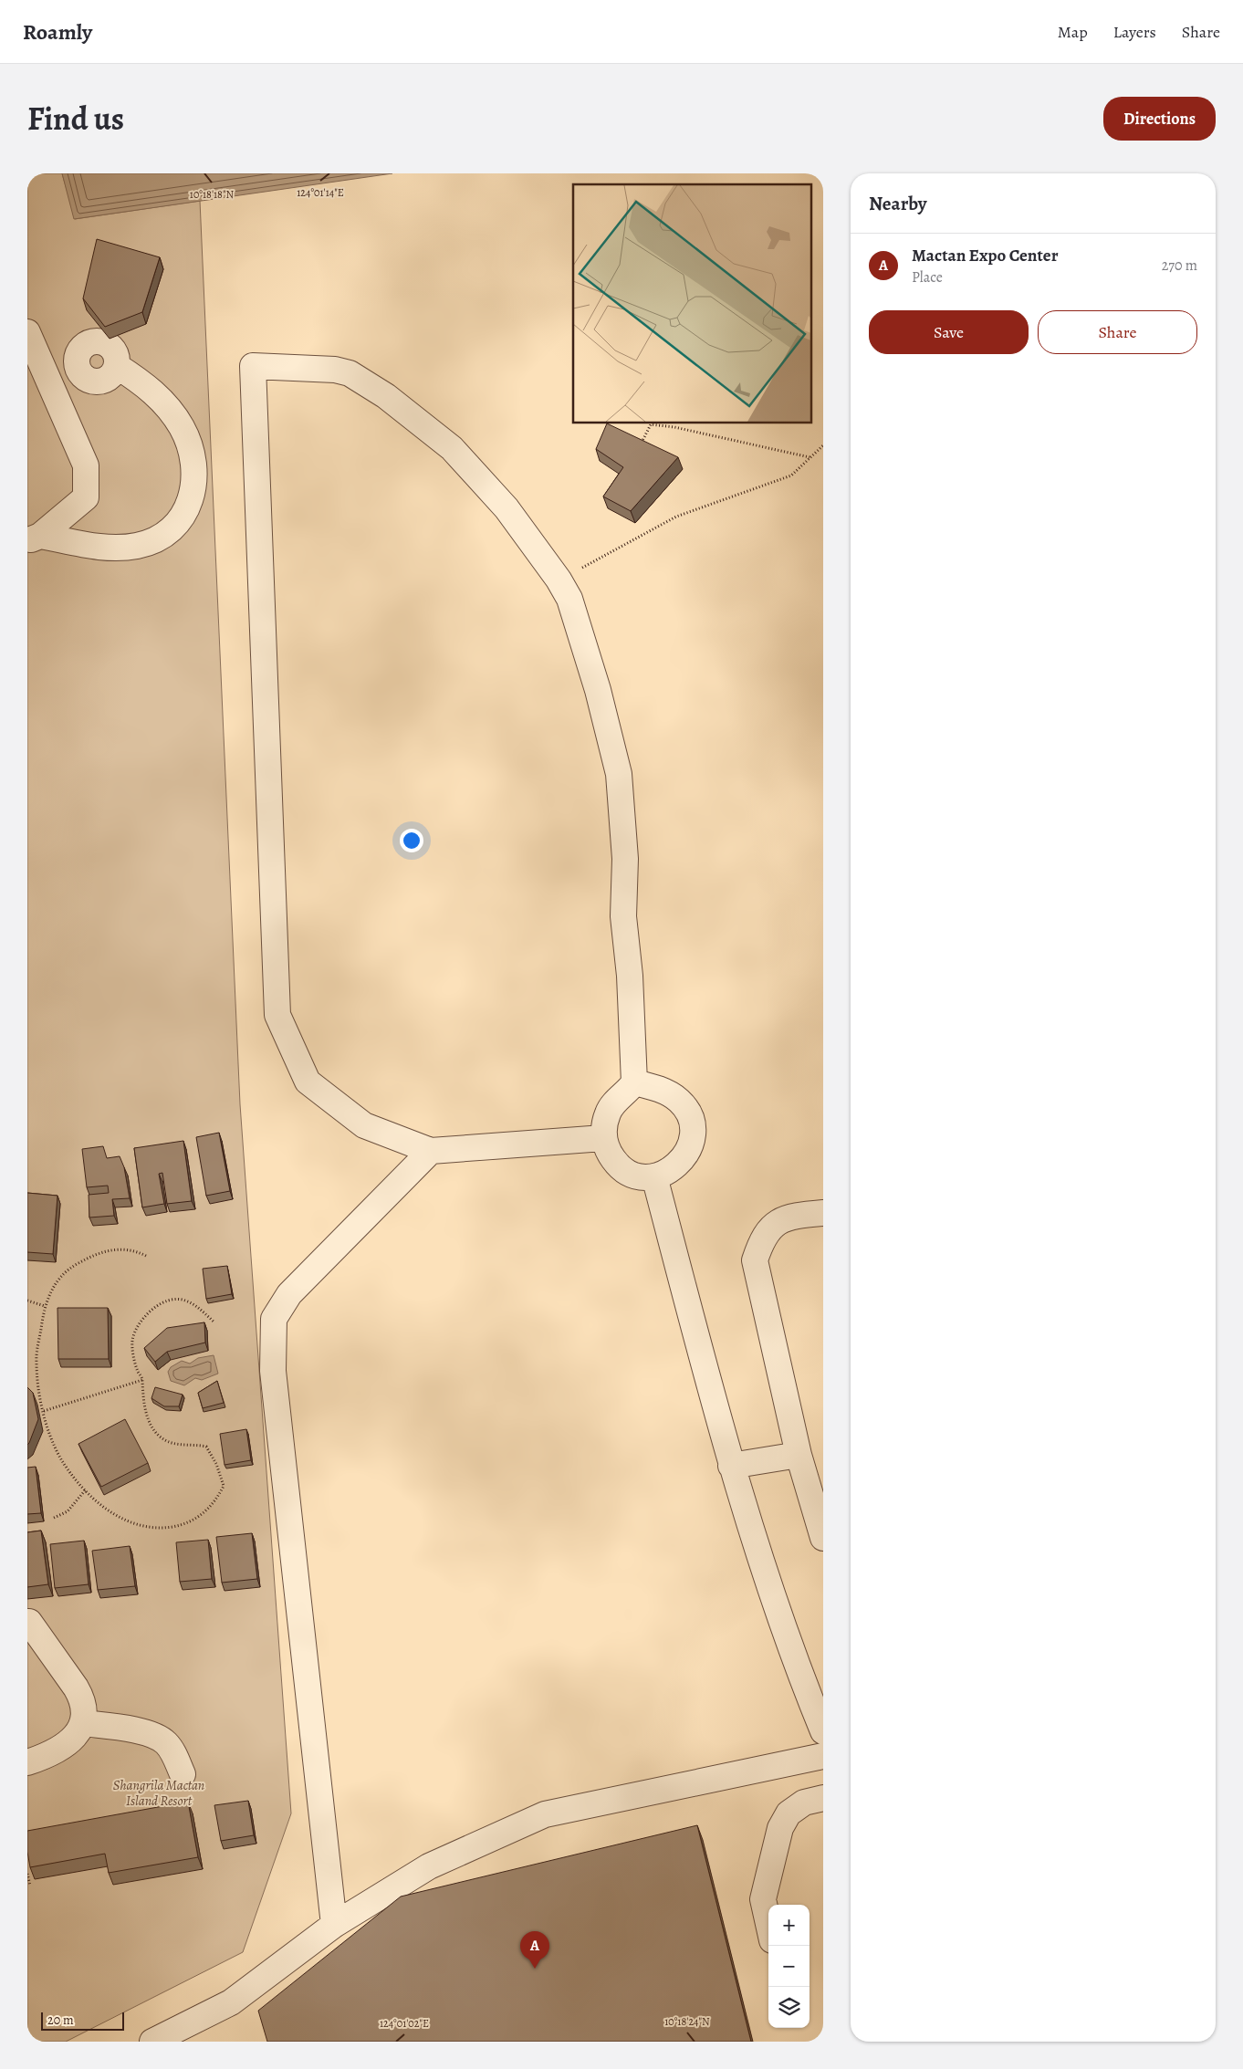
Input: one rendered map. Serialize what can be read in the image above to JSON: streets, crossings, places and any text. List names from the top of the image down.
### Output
{
  "parks": ["Shangrila Mactan Island Resort"],
  "scale_bar": "20 m",
  "page": {
    "header": "Roamly",
    "nav": ["Map", "Layers", "Share"],
    "title": "Find us",
    "buttons": [
      "Directions",
      ["Save", "Share"]
    ],
    "heading": "Nearby",
    "list": [
      {
        "mark": "A",
        "name": "Mactan Expo Center",
        "note": "Place",
        "value": "270 m"
      }
    ],
    "map_buttons": ["+", "−"],
    "pins": "A",
    "scale": "20 m"
  },
  "coordinates": [
    "124°01'14\"E",
    "10°18'18\"N",
    "10°18'24\"N",
    "124°01'02\"E"
  ]
}
